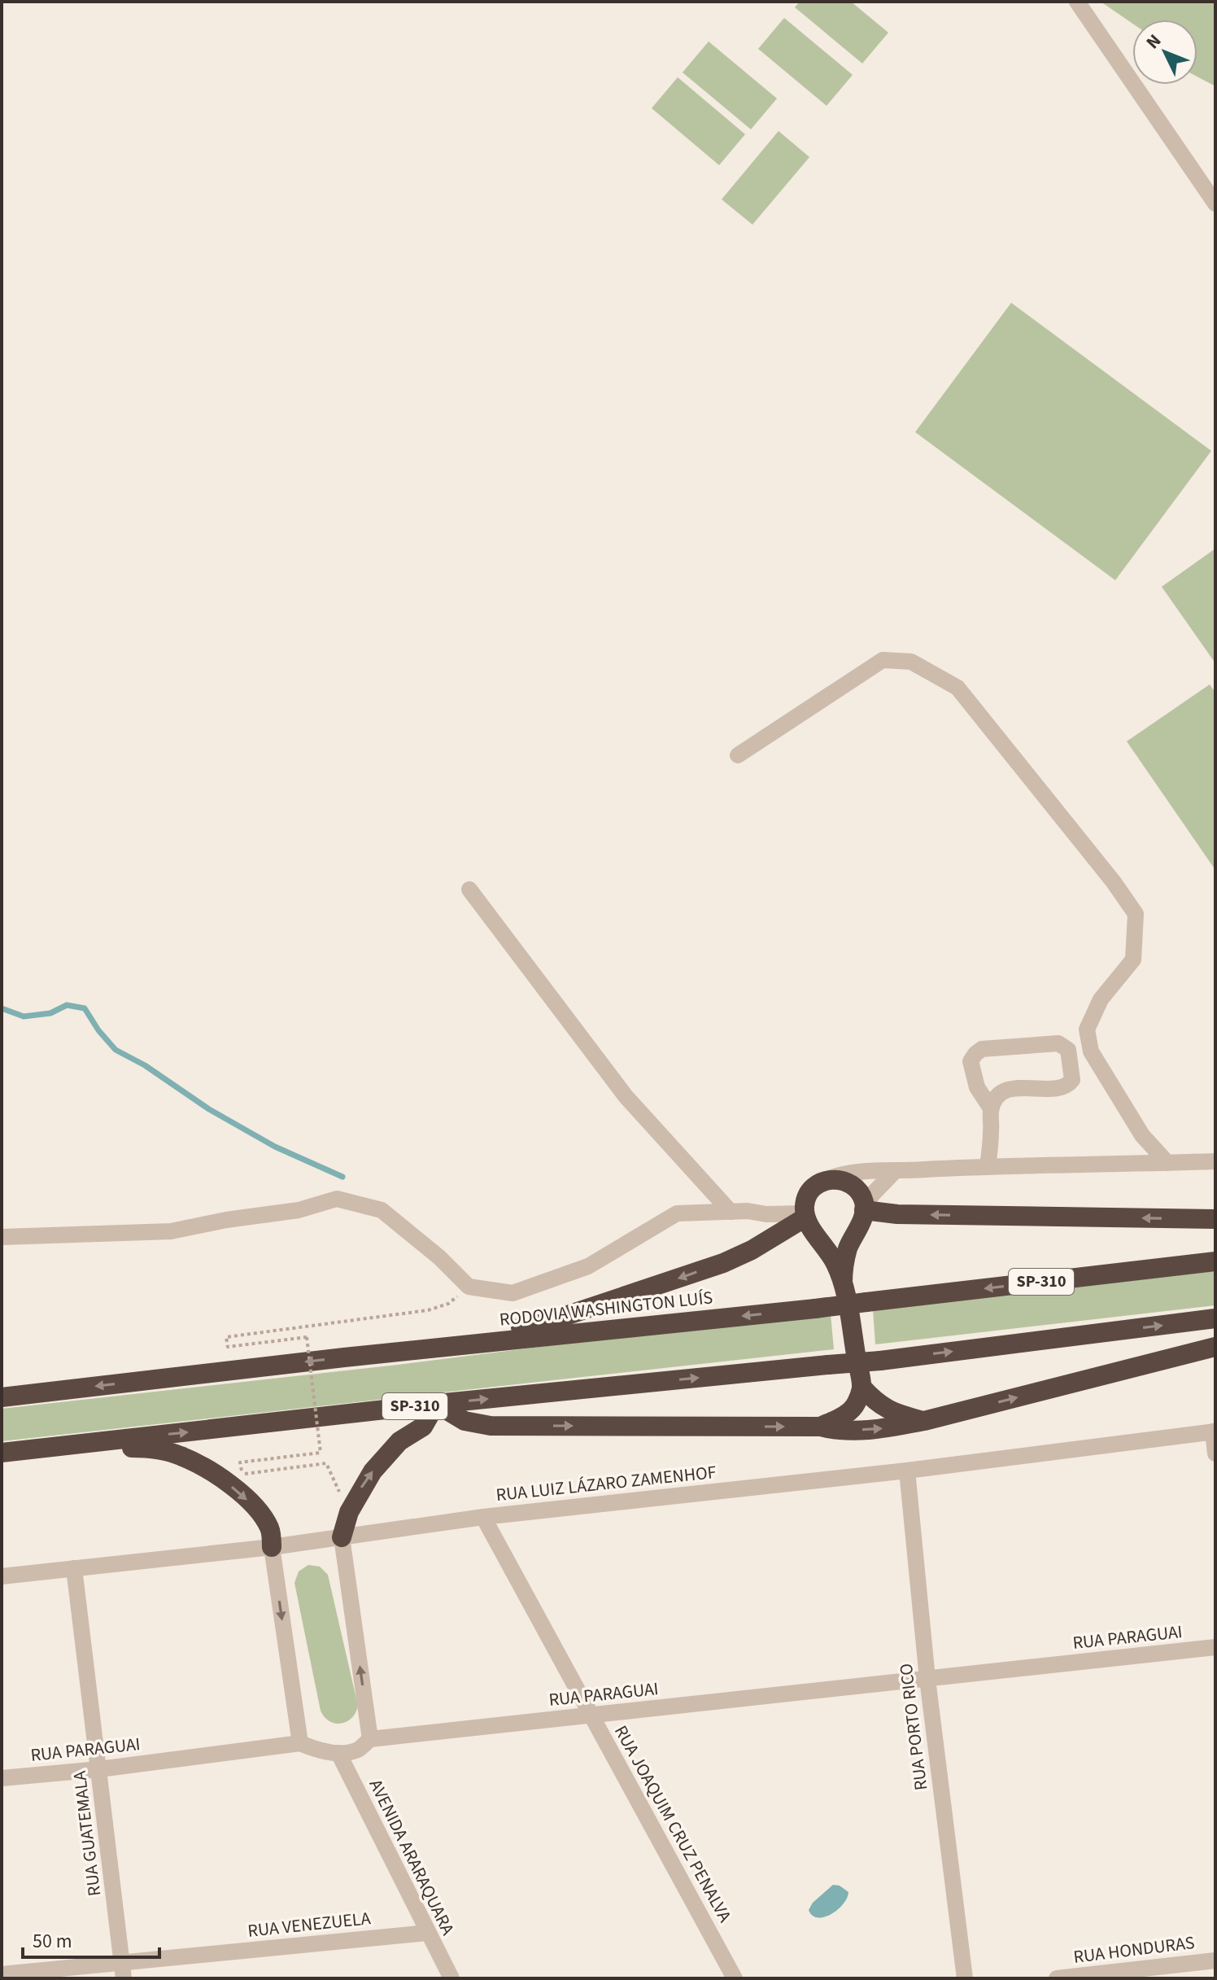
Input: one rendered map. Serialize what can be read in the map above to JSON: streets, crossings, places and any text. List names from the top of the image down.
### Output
{
  "streets": {
    "highway": ["SP-310", "RODOVIA WASHINGTON LUÍS"],
    "street": [
      "RUA LUIZ LÁZARO ZAMENHOF",
      "RUA PARAGUAI",
      "RUA PORTO RICO",
      "RUA JOAQUIM CRUZ PENALVA",
      "RUA GUATEMALA",
      "AVENIDA ARARAQUARA",
      "RUA VENEZUELA",
      "RUA HONDURAS"
    ]
  },
  "crossings": [
    ["RUA LUIZ LÁZARO ZAMENHOF", "RUA PORTO RICO"],
    ["RUA LUIZ LÁZARO ZAMENHOF", "RUA JOAQUIM CRUZ PENALVA"],
    ["RUA LUIZ LÁZARO ZAMENHOF", "RUA GUATEMALA"],
    ["RUA PARAGUAI", "RUA PORTO RICO"],
    ["RUA PARAGUAI", "RUA JOAQUIM CRUZ PENALVA"],
    ["RUA PARAGUAI", "RUA GUATEMALA"],
    ["RUA PARAGUAI", "AVENIDA ARARAQUARA"],
    ["RUA GUATEMALA", "RUA VENEZUELA"],
    ["AVENIDA ARARAQUARA", "RUA VENEZUELA"]
  ],
  "scale_bar": "50 m",
  "north": "top left"
}
